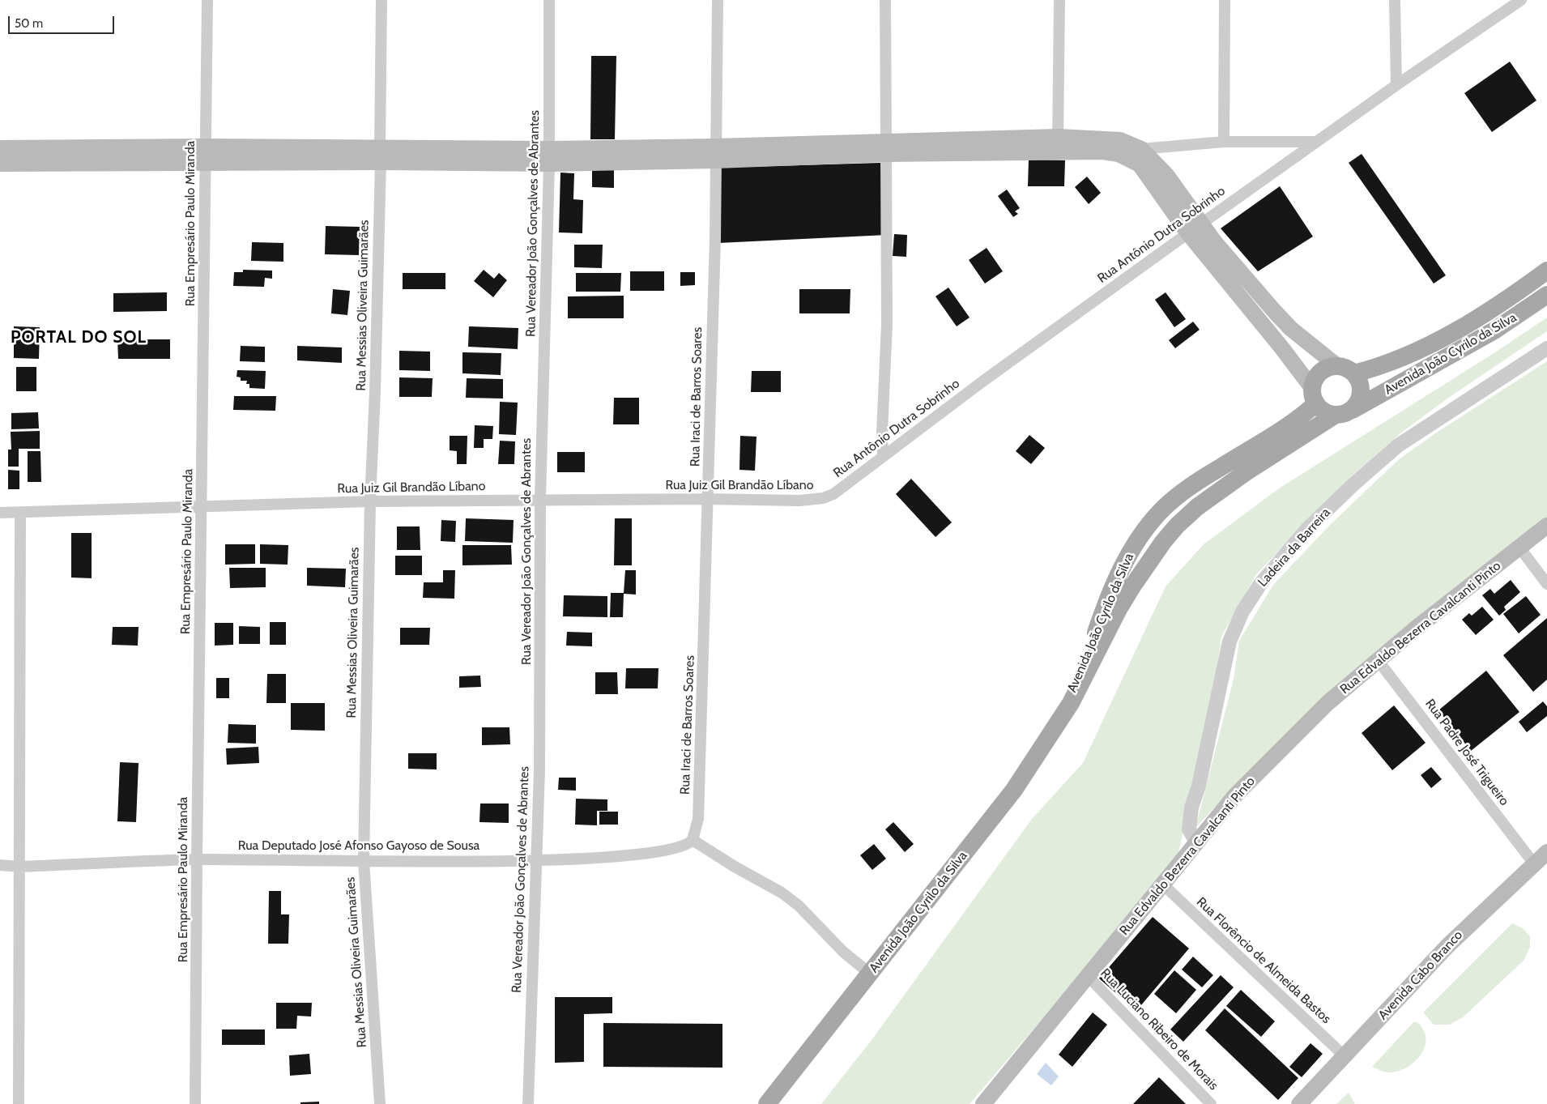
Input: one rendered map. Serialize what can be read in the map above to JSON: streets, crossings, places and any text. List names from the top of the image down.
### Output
{
  "streets": {
    "main road": ["Avenida João Cyrilo da Silva", "Rua Edvaldo Bezerra Cavalcanti Pinto", "Avenida Cabo Branco"],
    "street": [
      "Rua Empresário Paulo Miranda",
      "Rua Vereador João Gonçalves de Abrantes",
      "Rua Antônio Dutra Sobrinho",
      "Rua Messias Oliveira Guimarães",
      "Rua Iraci de Barros Soares",
      "Rua Juiz Gil Brandão Líbano",
      "Ladeira da Barreira",
      "Rua Padre José Trigueiro",
      "Rua Deputado José Afonso Gayoso de Sousa",
      "Rua Florêncio de Almeida Bastos",
      "Rua Luciano Ribeiro de Morais"
    ]
  },
  "crossings": [
    ["Rua Empresário Paulo Miranda", "Rua Juiz Gil Brandão Líbano"],
    ["Rua Empresário Paulo Miranda", "Rua Deputado José Afonso Gayoso de Sousa"],
    ["Rua Vereador João Gonçalves de Abrantes", "Rua Juiz Gil Brandão Líbano"],
    ["Rua Vereador João Gonçalves de Abrantes", "Rua Deputado José Afonso Gayoso de Sousa"],
    ["Rua Antônio Dutra Sobrinho", "Rua Juiz Gil Brandão Líbano"],
    ["Rua Messias Oliveira Guimarães", "Rua Juiz Gil Brandão Líbano"],
    ["Rua Messias Oliveira Guimarães", "Rua Deputado José Afonso Gayoso de Sousa"],
    ["Rua Iraci de Barros Soares", "Rua Juiz Gil Brandão Líbano"],
    ["Rua Iraci de Barros Soares", "Rua Deputado José Afonso Gayoso de Sousa"],
    ["Ladeira da Barreira", "Rua Edvaldo Bezerra Cavalcanti Pinto"],
    ["Rua Edvaldo Bezerra Cavalcanti Pinto", "Rua Padre José Trigueiro"],
    ["Rua Edvaldo Bezerra Cavalcanti Pinto", "Rua Florêncio de Almeida Bastos"],
    ["Rua Edvaldo Bezerra Cavalcanti Pinto", "Rua Luciano Ribeiro de Morais"],
    ["Rua Padre José Trigueiro", "Avenida Cabo Branco"],
    ["Rua Florêncio de Almeida Bastos", "Avenida Cabo Branco"]
  ],
  "districts": ["PORTAL DO SOL"],
  "scale_bar": "50 m"
}
